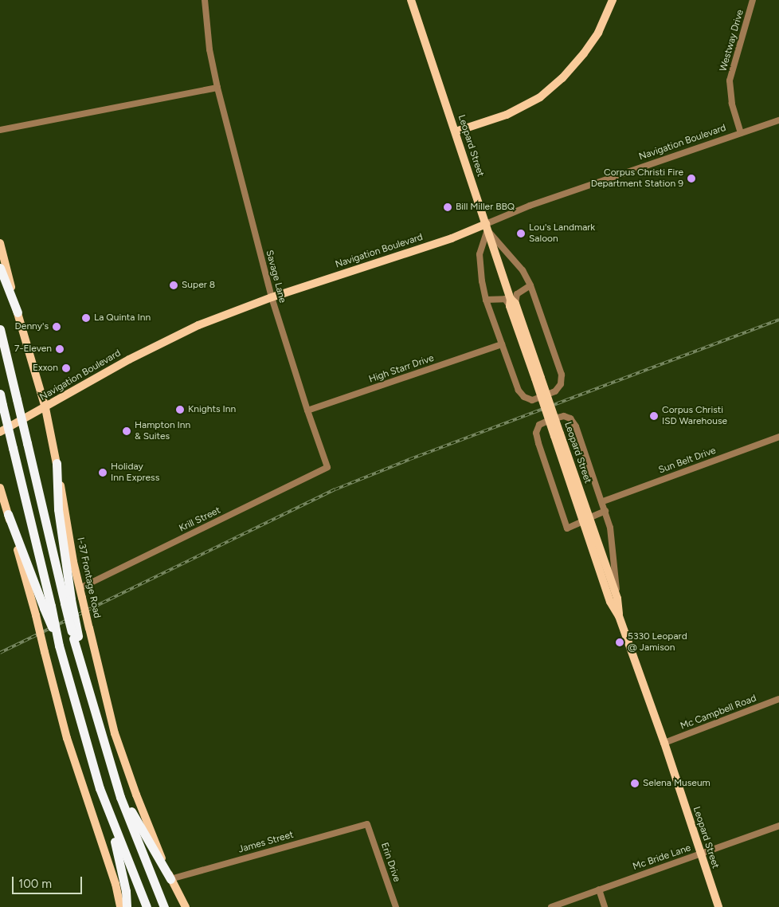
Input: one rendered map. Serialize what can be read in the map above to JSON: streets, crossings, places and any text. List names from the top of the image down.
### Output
{
  "streets": {
    "main road": ["Navigation Boulevard", "Leopard Street", "I-37 Frontage Road"],
    "street": [
      "Westway Drive",
      "Savage Lane",
      "High Starr Drive",
      "Sun Belt Drive",
      "Krill Street",
      "Mc Campbell Road",
      "James Street",
      "Mc Bride Lane",
      "Erin Drive"
    ]
  },
  "crossings": [
    ["Westway Drive", "Navigation Boulevard"],
    ["Navigation Boulevard", "Leopard Street"],
    ["Navigation Boulevard", "Savage Lane"],
    ["Navigation Boulevard", "I-37 Frontage Road"],
    ["Leopard Street", "Mc Campbell Road"],
    ["Leopard Street", "Mc Bride Lane"],
    ["Savage Lane", "High Starr Drive"],
    ["Savage Lane", "Krill Street"],
    ["Krill Street", "I-37 Frontage Road"],
    ["I-37 Frontage Road", "James Street"],
    ["James Street", "Erin Drive"]
  ],
  "places": [
    "Corpus Christi Fire Department Station 9",
    "Bill Miller BBQ",
    "Lou's Landmark Saloon",
    "Super 8",
    "La Quinta Inn",
    "Denny's",
    "7-Eleven",
    "Exxon",
    "Knights Inn",
    "Corpus Christi ISD Warehouse",
    "Hampton Inn & Suites",
    "Holiday Inn Express",
    "5330 Leopard @ Jamison",
    "Selena Museum"
  ],
  "scale_bar": "100 m"
}
